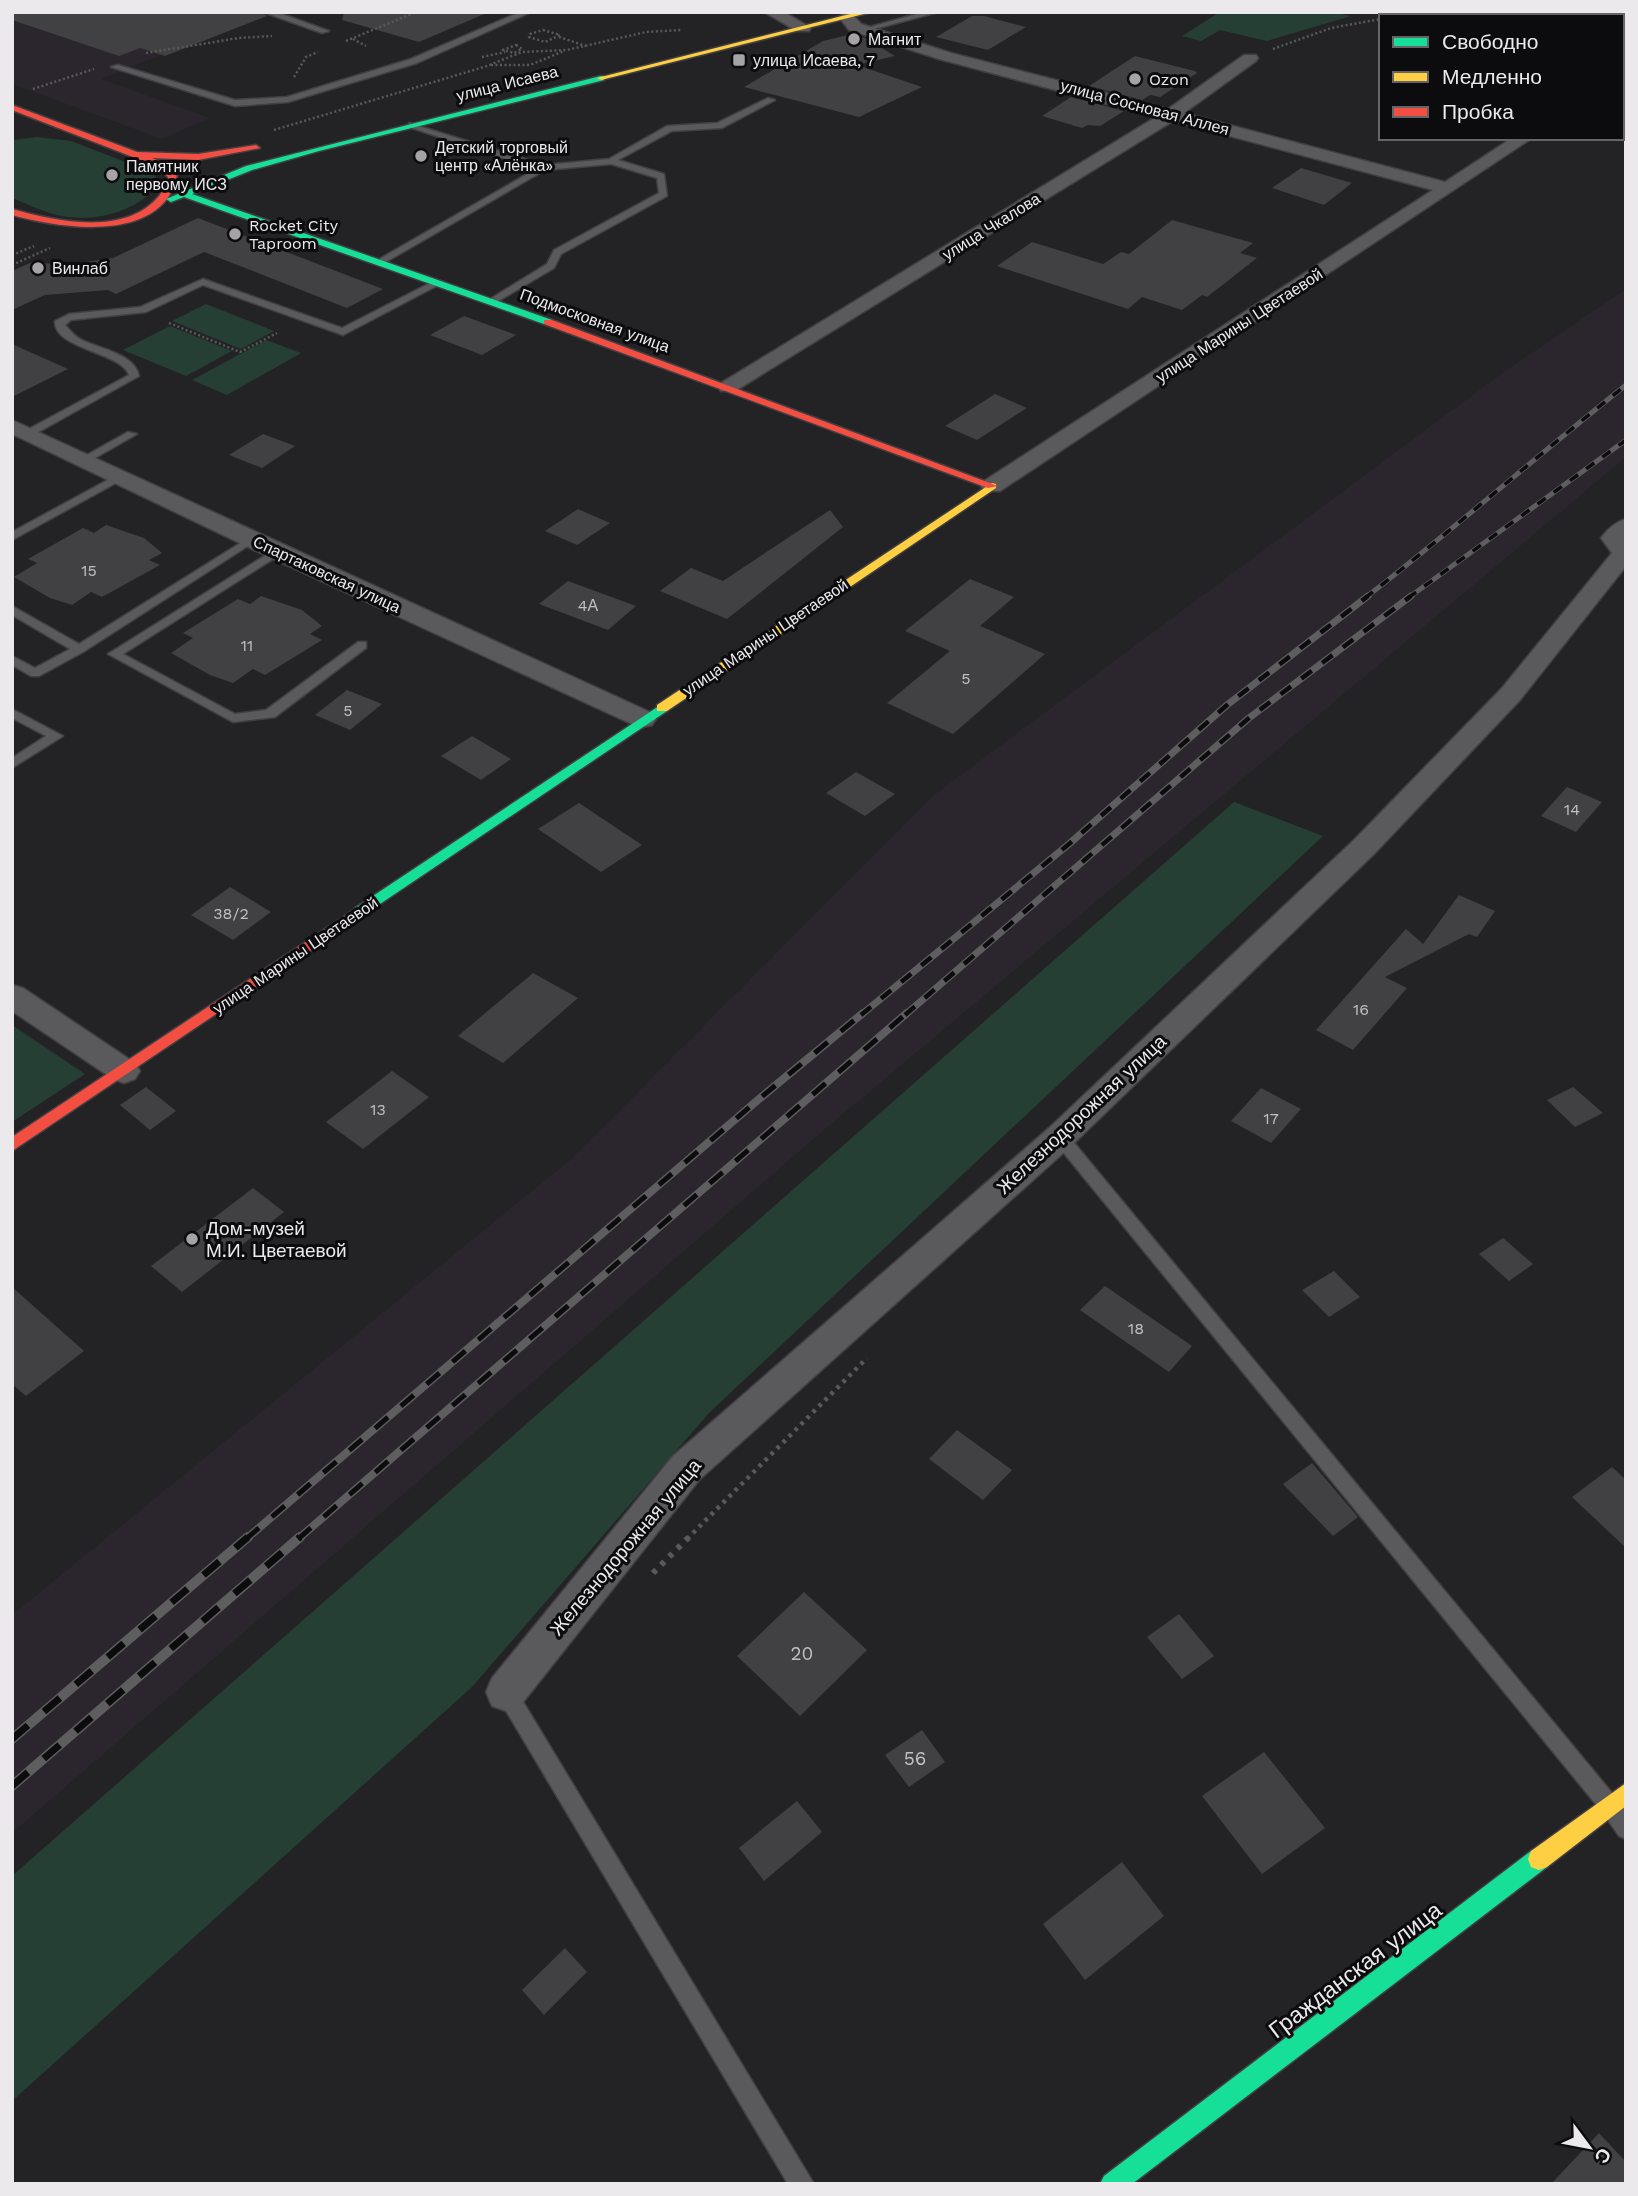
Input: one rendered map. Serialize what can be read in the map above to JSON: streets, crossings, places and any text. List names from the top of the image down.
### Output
{
  "streets": {
    "main road": [
      "улица Исаева",
      "Подмосковная улица",
      "улица Марины Цветаевой",
      "Гражданская улица"
    ],
    "street": [
      "улица Сосновая Аллея",
      "улица Чкалова",
      "Спартаковская улица",
      "Железнодорожная улица"
    ]
  },
  "crossings": [
    ["улица Исаева", "улица Сосновая Аллея"],
    ["улица Исаева", "Подмосковная улица"],
    ["улица Сосновая Аллея", "улица Чкалова"],
    ["улица Сосновая Аллея", "улица Марины Цветаевой"],
    ["улица Чкалова", "Подмосковная улица"],
    ["Подмосковная улица", "улица Марины Цветаевой"],
    ["улица Марины Цветаевой", "Спартаковская улица"]
  ],
  "places": {
    "other": [
      "Магнит",
      "Ozon",
      "Детский торговый центр «Алёнка»",
      "Памятник первому ИСЗ",
      "Rocket City Taproom",
      "Винлаб",
      "Дом-музей М.И. Цветаевой"
    ],
    "transit": ["улица Исаева, 7"]
  },
  "house_numbers": [
    "15",
    "4А",
    "11",
    "5",
    "5",
    "14",
    "38/2",
    "16",
    "13",
    "17",
    "18",
    "20",
    "56"
  ],
  "legend": ["Свободно", "Медленно", "Пробка"],
  "north": "bottom right"
}
